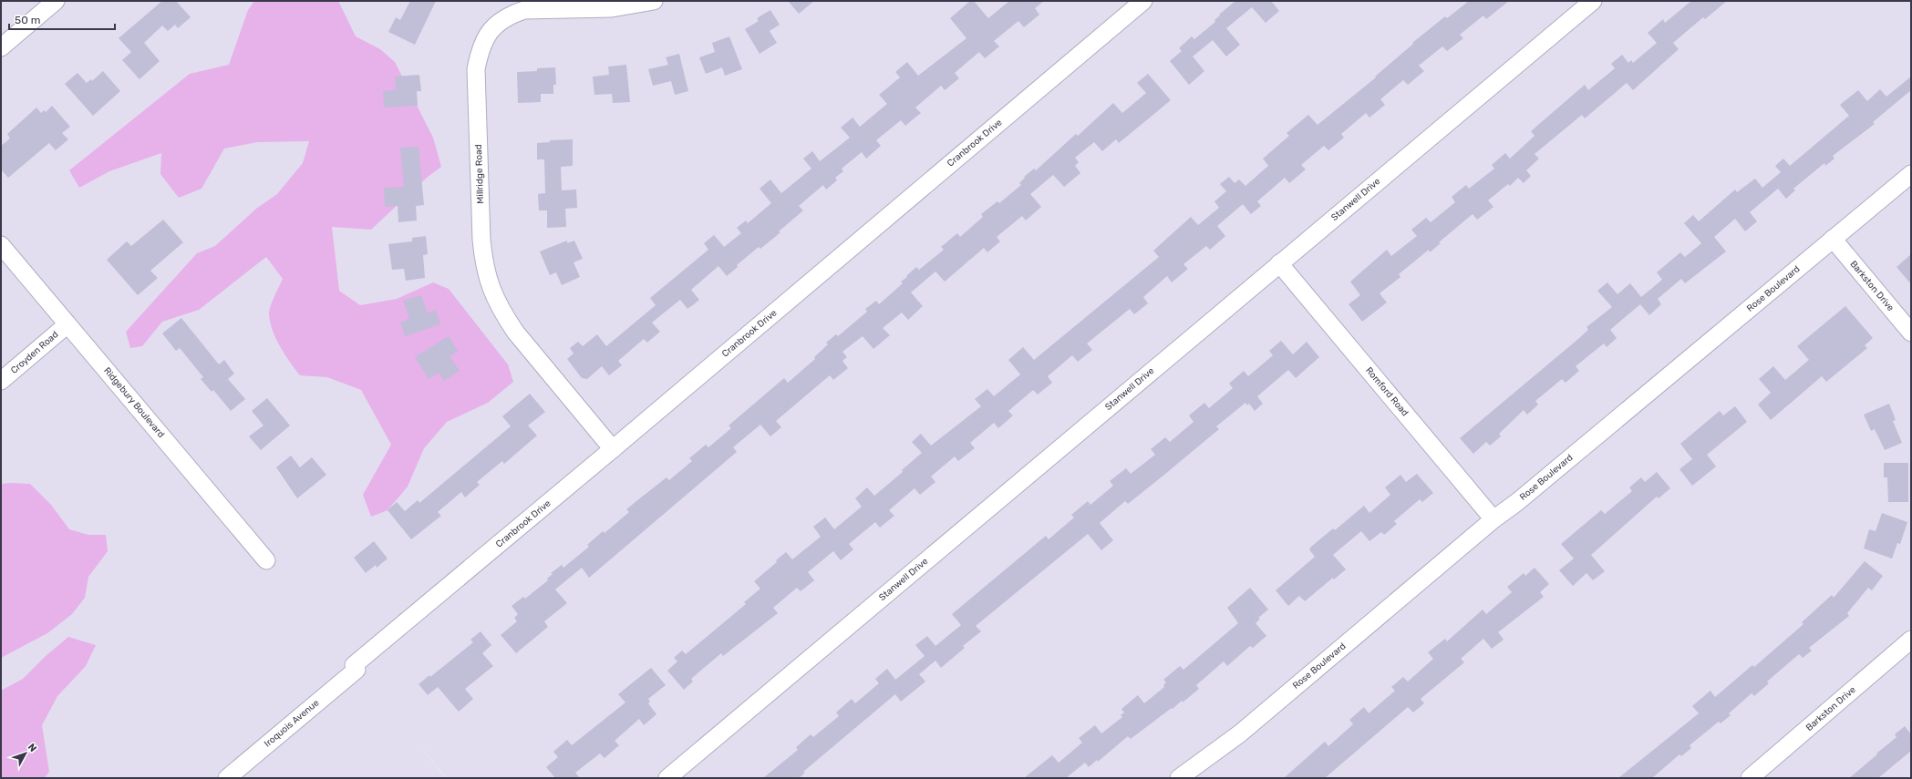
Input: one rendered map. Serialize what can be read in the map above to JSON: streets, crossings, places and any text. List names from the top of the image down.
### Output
{
  "streets": {
    "street": [
      "Cranbrook Drive",
      "Millridge Road",
      "Stanwell Drive",
      "Barkston Drive",
      "Rose Boulevard",
      "Croyden Road",
      "Romford Road",
      "Ridgebury Boulevard",
      "Iroquois Avenue"
    ]
  },
  "crossings": [
    ["Cranbrook Drive", "Millridge Road"],
    ["Cranbrook Drive", "Iroquois Avenue"],
    ["Stanwell Drive", "Romford Road"],
    ["Barkston Drive", "Rose Boulevard"],
    ["Rose Boulevard", "Romford Road"],
    ["Croyden Road", "Ridgebury Boulevard"]
  ],
  "scale_bar": "50 m",
  "north": "top right"
}
